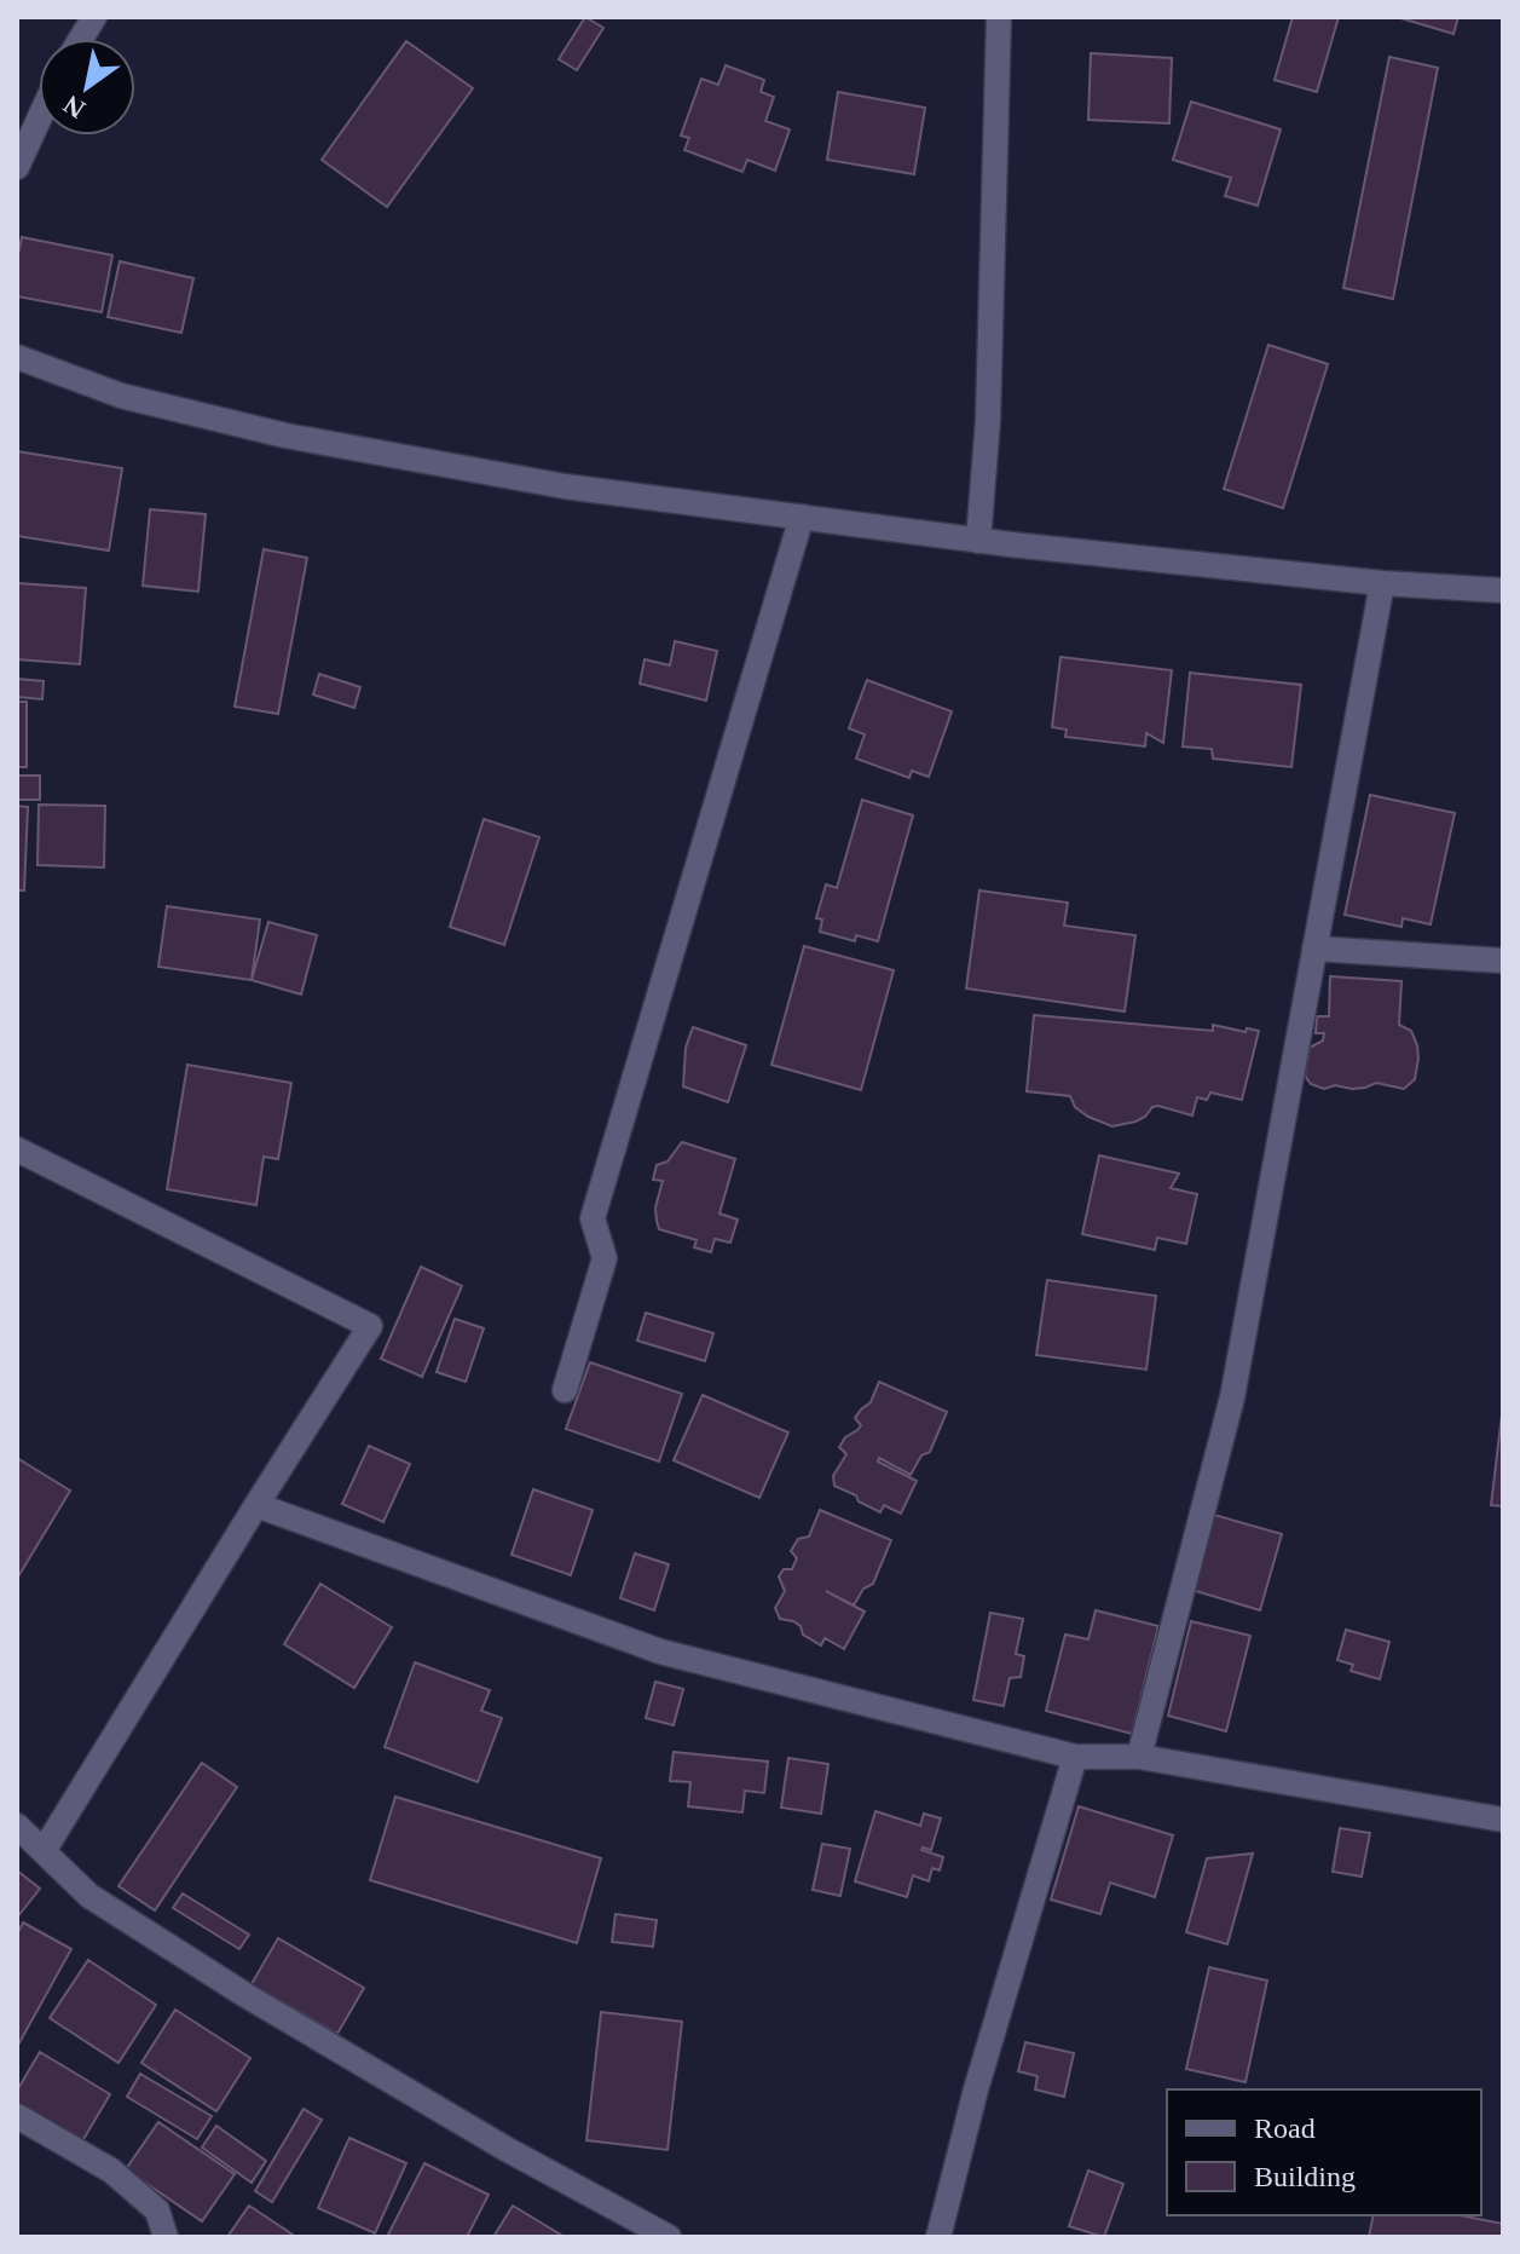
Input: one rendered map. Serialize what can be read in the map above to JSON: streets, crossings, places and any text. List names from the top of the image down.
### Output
{
  "legend": ["Road", "Building"],
  "north": "bottom left"
}
